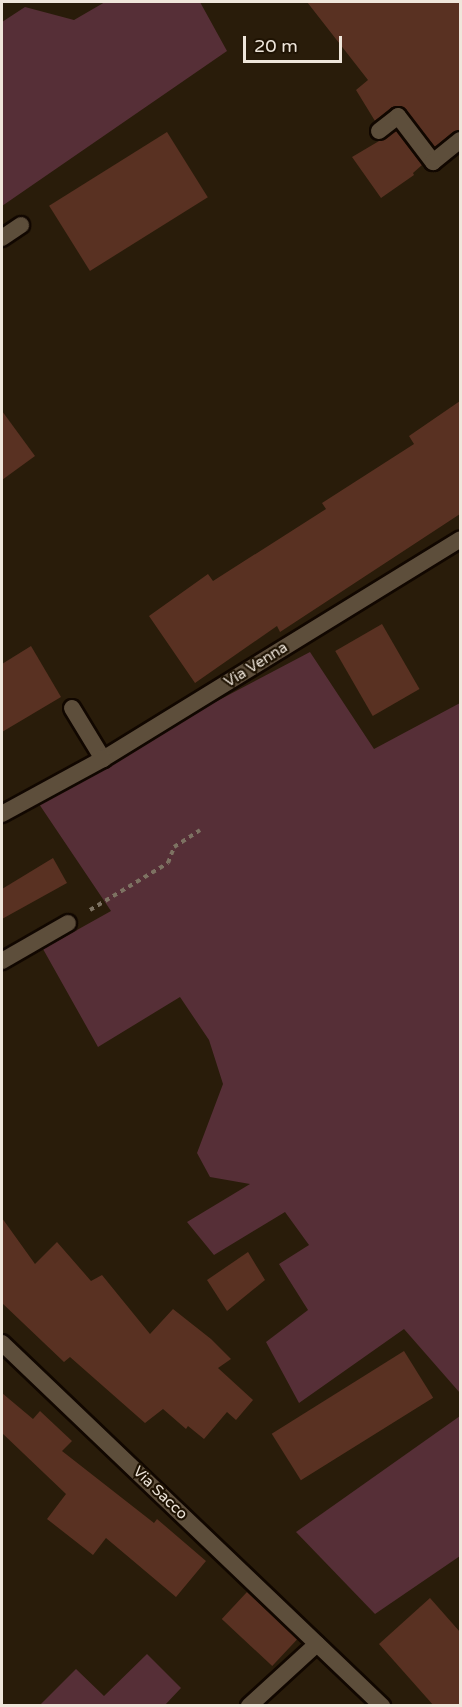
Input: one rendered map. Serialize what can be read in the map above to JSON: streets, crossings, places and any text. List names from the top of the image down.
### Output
{
  "streets": {
    "street": ["Via Venna", "Via Sacco"]
  },
  "scale_bar": "20 m"
}
